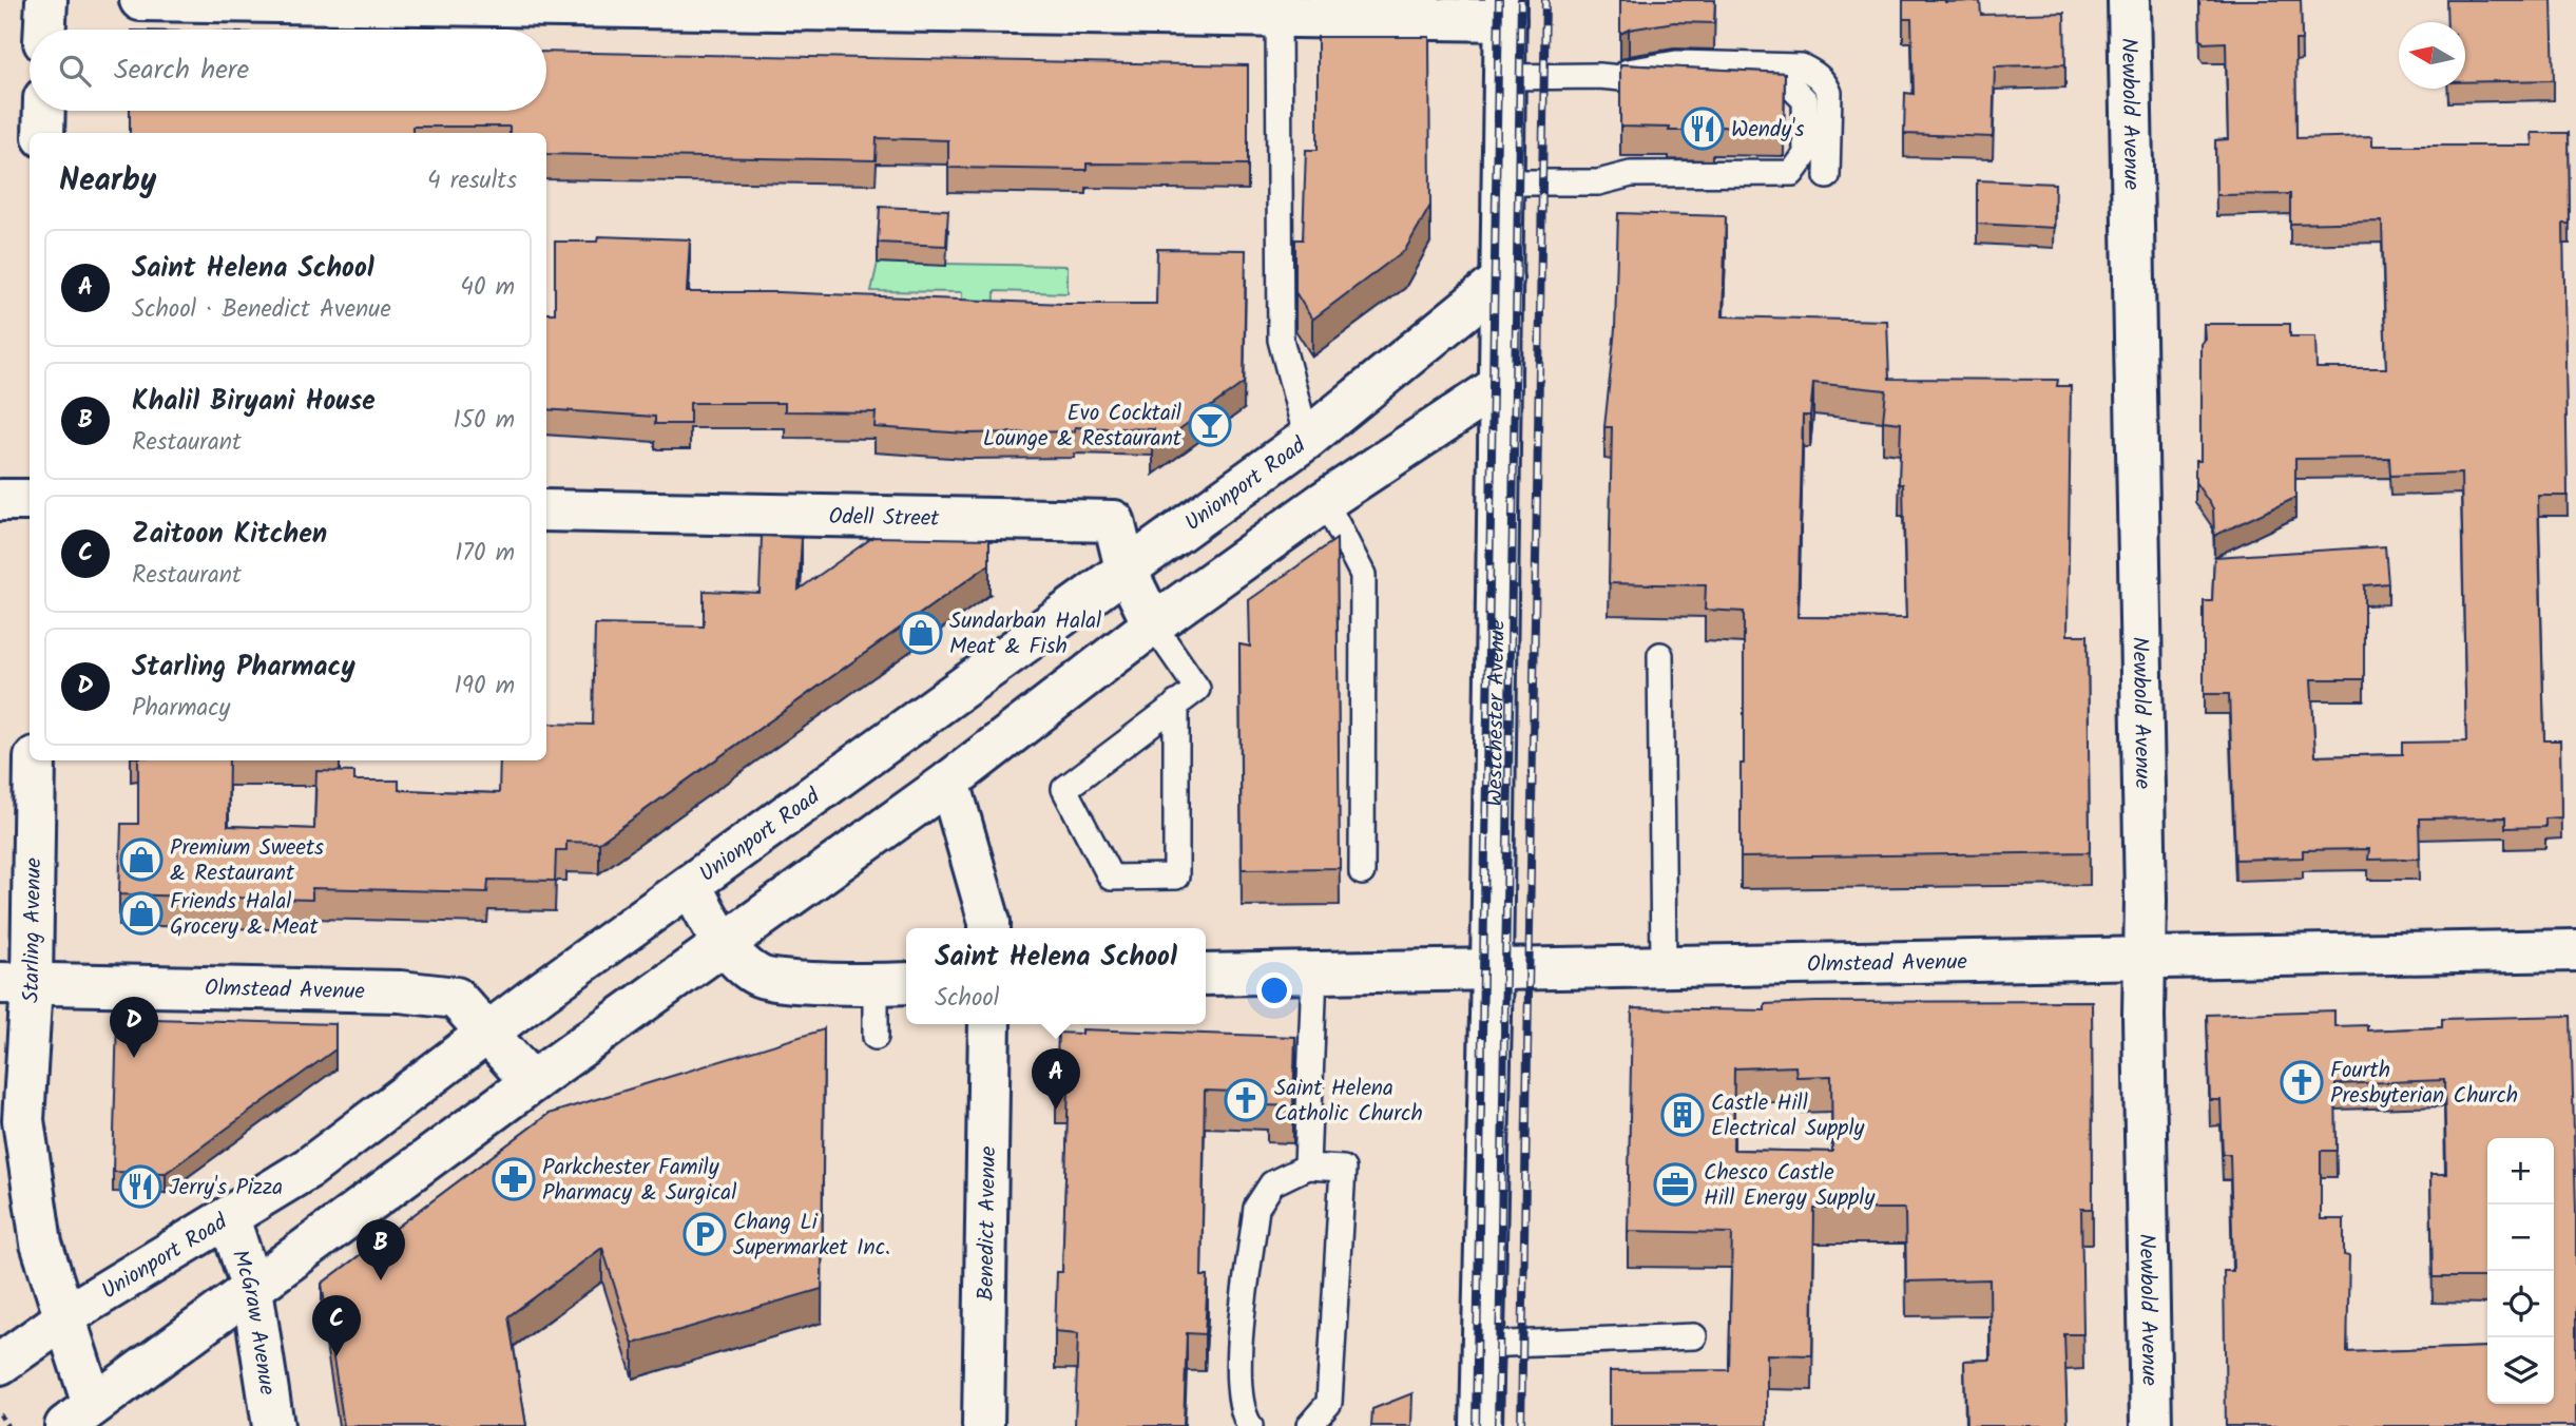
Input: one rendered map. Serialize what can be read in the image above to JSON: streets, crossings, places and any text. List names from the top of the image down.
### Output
{
  "streets": {
    "street": [
      "Newbold Avenue",
      "Unionport Road",
      "Odell Street",
      "Westchester Avenue",
      "Starling Avenue",
      "Olmstead Avenue",
      "Benedict Avenue",
      "McGraw Avenue"
    ]
  },
  "crossings": [
    ["Newbold Avenue", "Olmstead Avenue"],
    ["Unionport Road", "Odell Street"],
    ["Unionport Road", "Westchester Avenue"],
    ["Unionport Road", "Starling Avenue"],
    ["Unionport Road", "Olmstead Avenue"],
    ["Unionport Road", "McGraw Avenue"],
    ["Westchester Avenue", "Olmstead Avenue"],
    ["Starling Avenue", "Olmstead Avenue"]
  ],
  "places": {
    "restaurant": ["Wendy's", "Jerry's Pizza"],
    "bar": ["Evo Cocktail Lounge & Restaurant"],
    "shop": ["Sundarban Halal Meat & Fish", "Premium Sweets & Restaurant", "Friends Halal Grocery & Meat"],
    "church": ["Fourth Presbyterian Church", "Saint Helena Catholic Church"],
    "building": ["Castle Hill Electrical Supply"],
    "pharmacy": ["Parkchester Family Pharmacy & Surgical"],
    "office": ["Chesco Castle Hill Energy Supply"],
    "parking": ["Chang Li Supermarket Inc."]
  },
  "north": "left",
  "page": {
    "search": "Search here",
    "heading": ["Nearby", "4 results"],
    "list": [
      {
        "mark": "A",
        "name": "Saint Helena School",
        "note": "School · Benedict Avenue",
        "value": "40 m"
      },
      {
        "mark": "B",
        "name": "Khalil Biryani House",
        "note": "Restaurant",
        "value": "150 m"
      },
      {
        "mark": "C",
        "name": "Zaitoon Kitchen",
        "note": "Restaurant",
        "value": "170 m"
      },
      {
        "mark": "D",
        "name": "Starling Pharmacy",
        "note": "Pharmacy",
        "value": "190 m"
      }
    ],
    "popup": ["Saint Helena School", "School"],
    "pins": [
      "D",
      "A",
      "B",
      "C"
    ],
    "map_buttons": ["+", "−"]
  }
}
